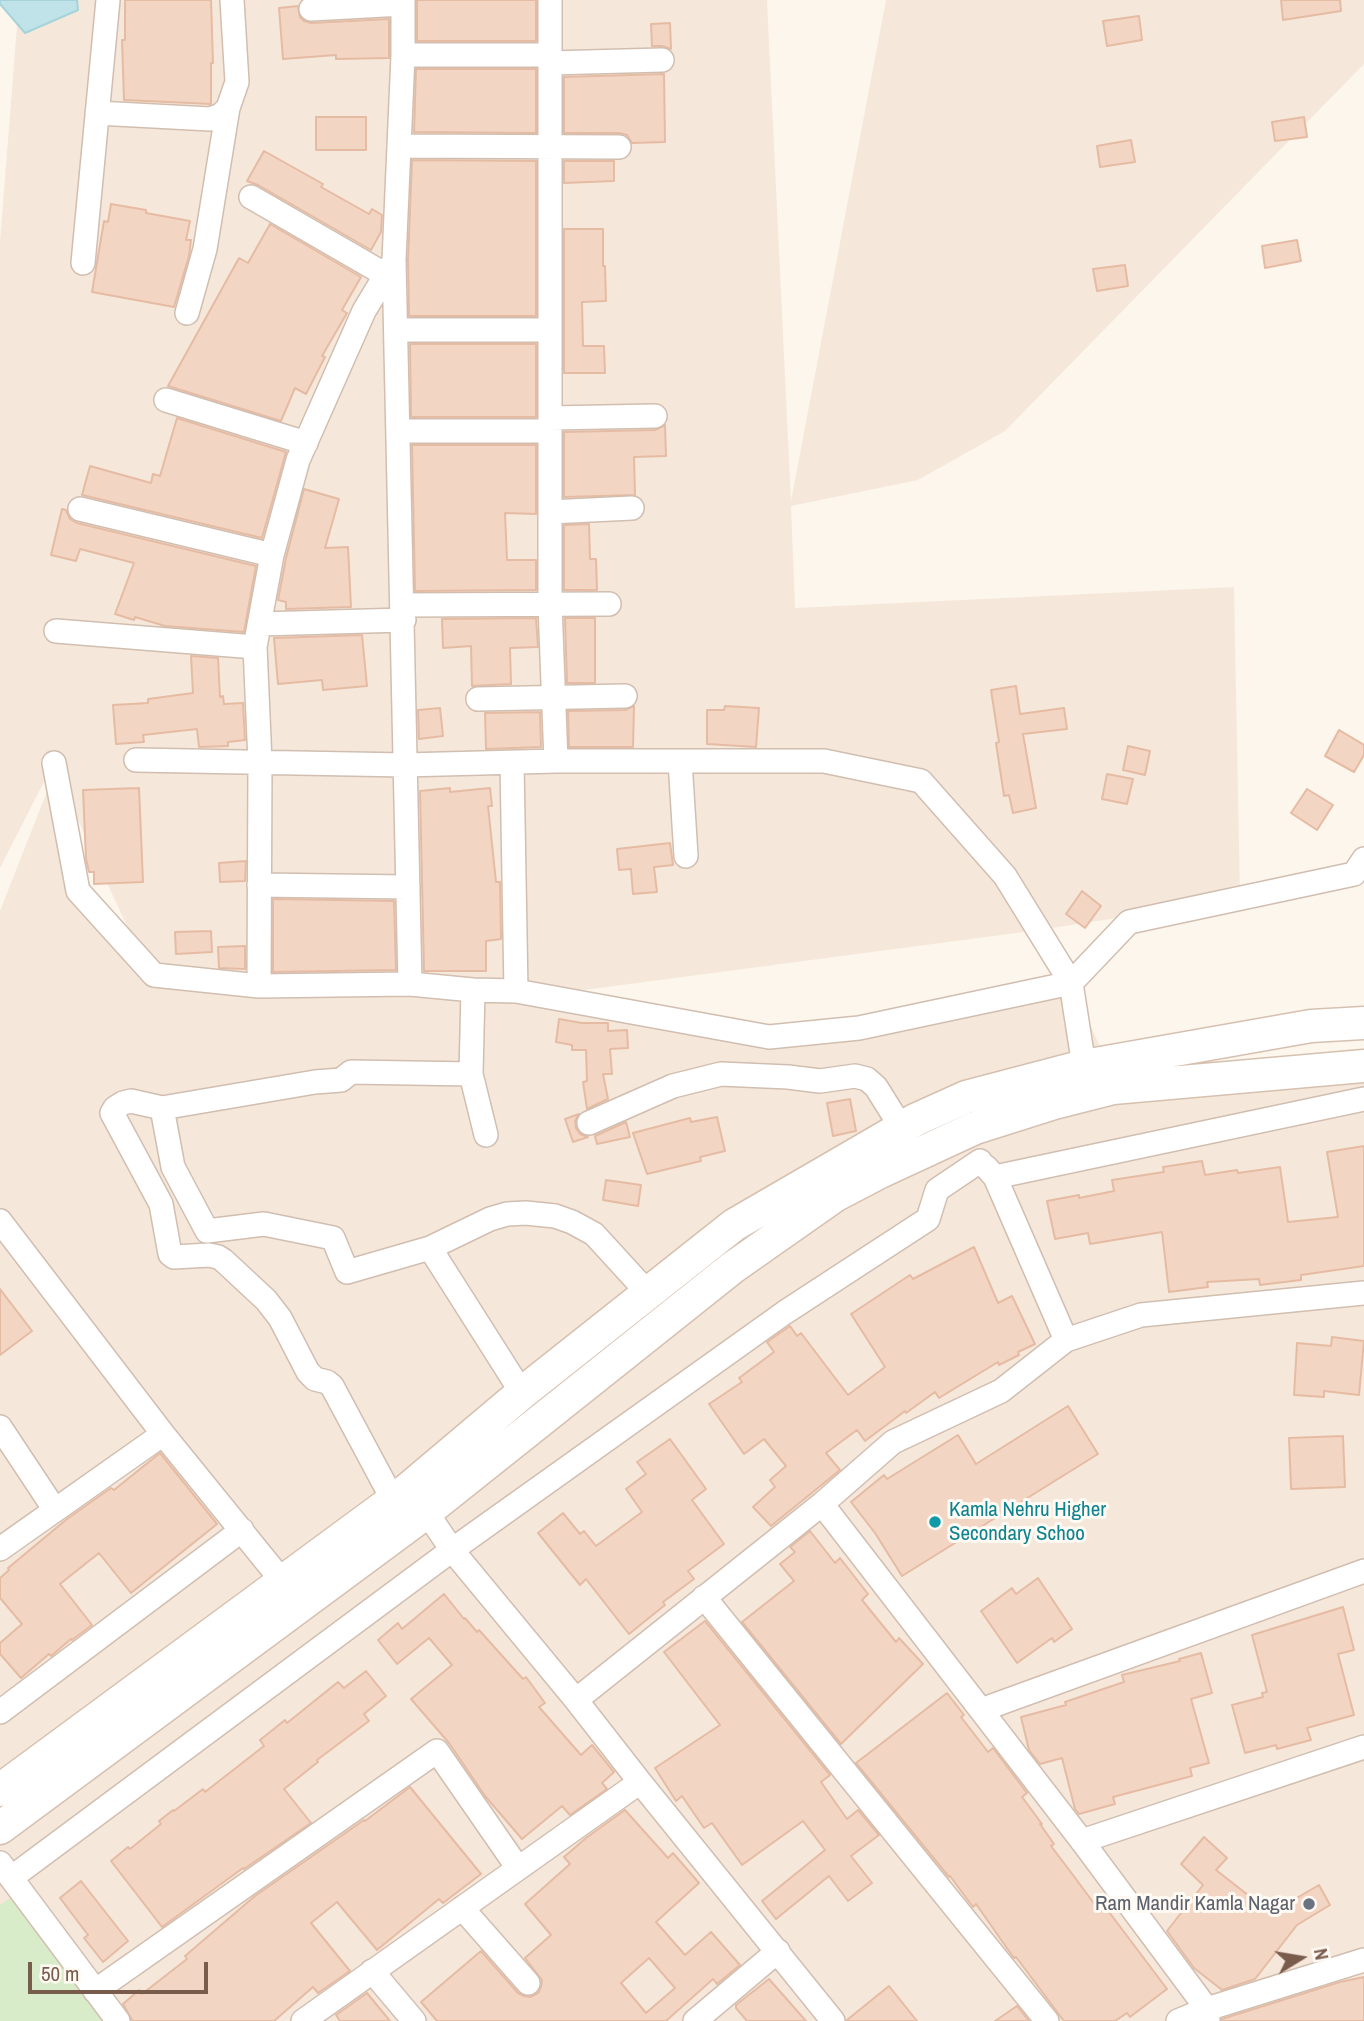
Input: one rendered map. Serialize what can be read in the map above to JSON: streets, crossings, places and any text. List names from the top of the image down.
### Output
{
  "places": ["Kamla Nehru Higher Secondary Schoo", "Ram Mandir Kamla Nagar"],
  "scale_bar": "50 m",
  "north": "right"
}
